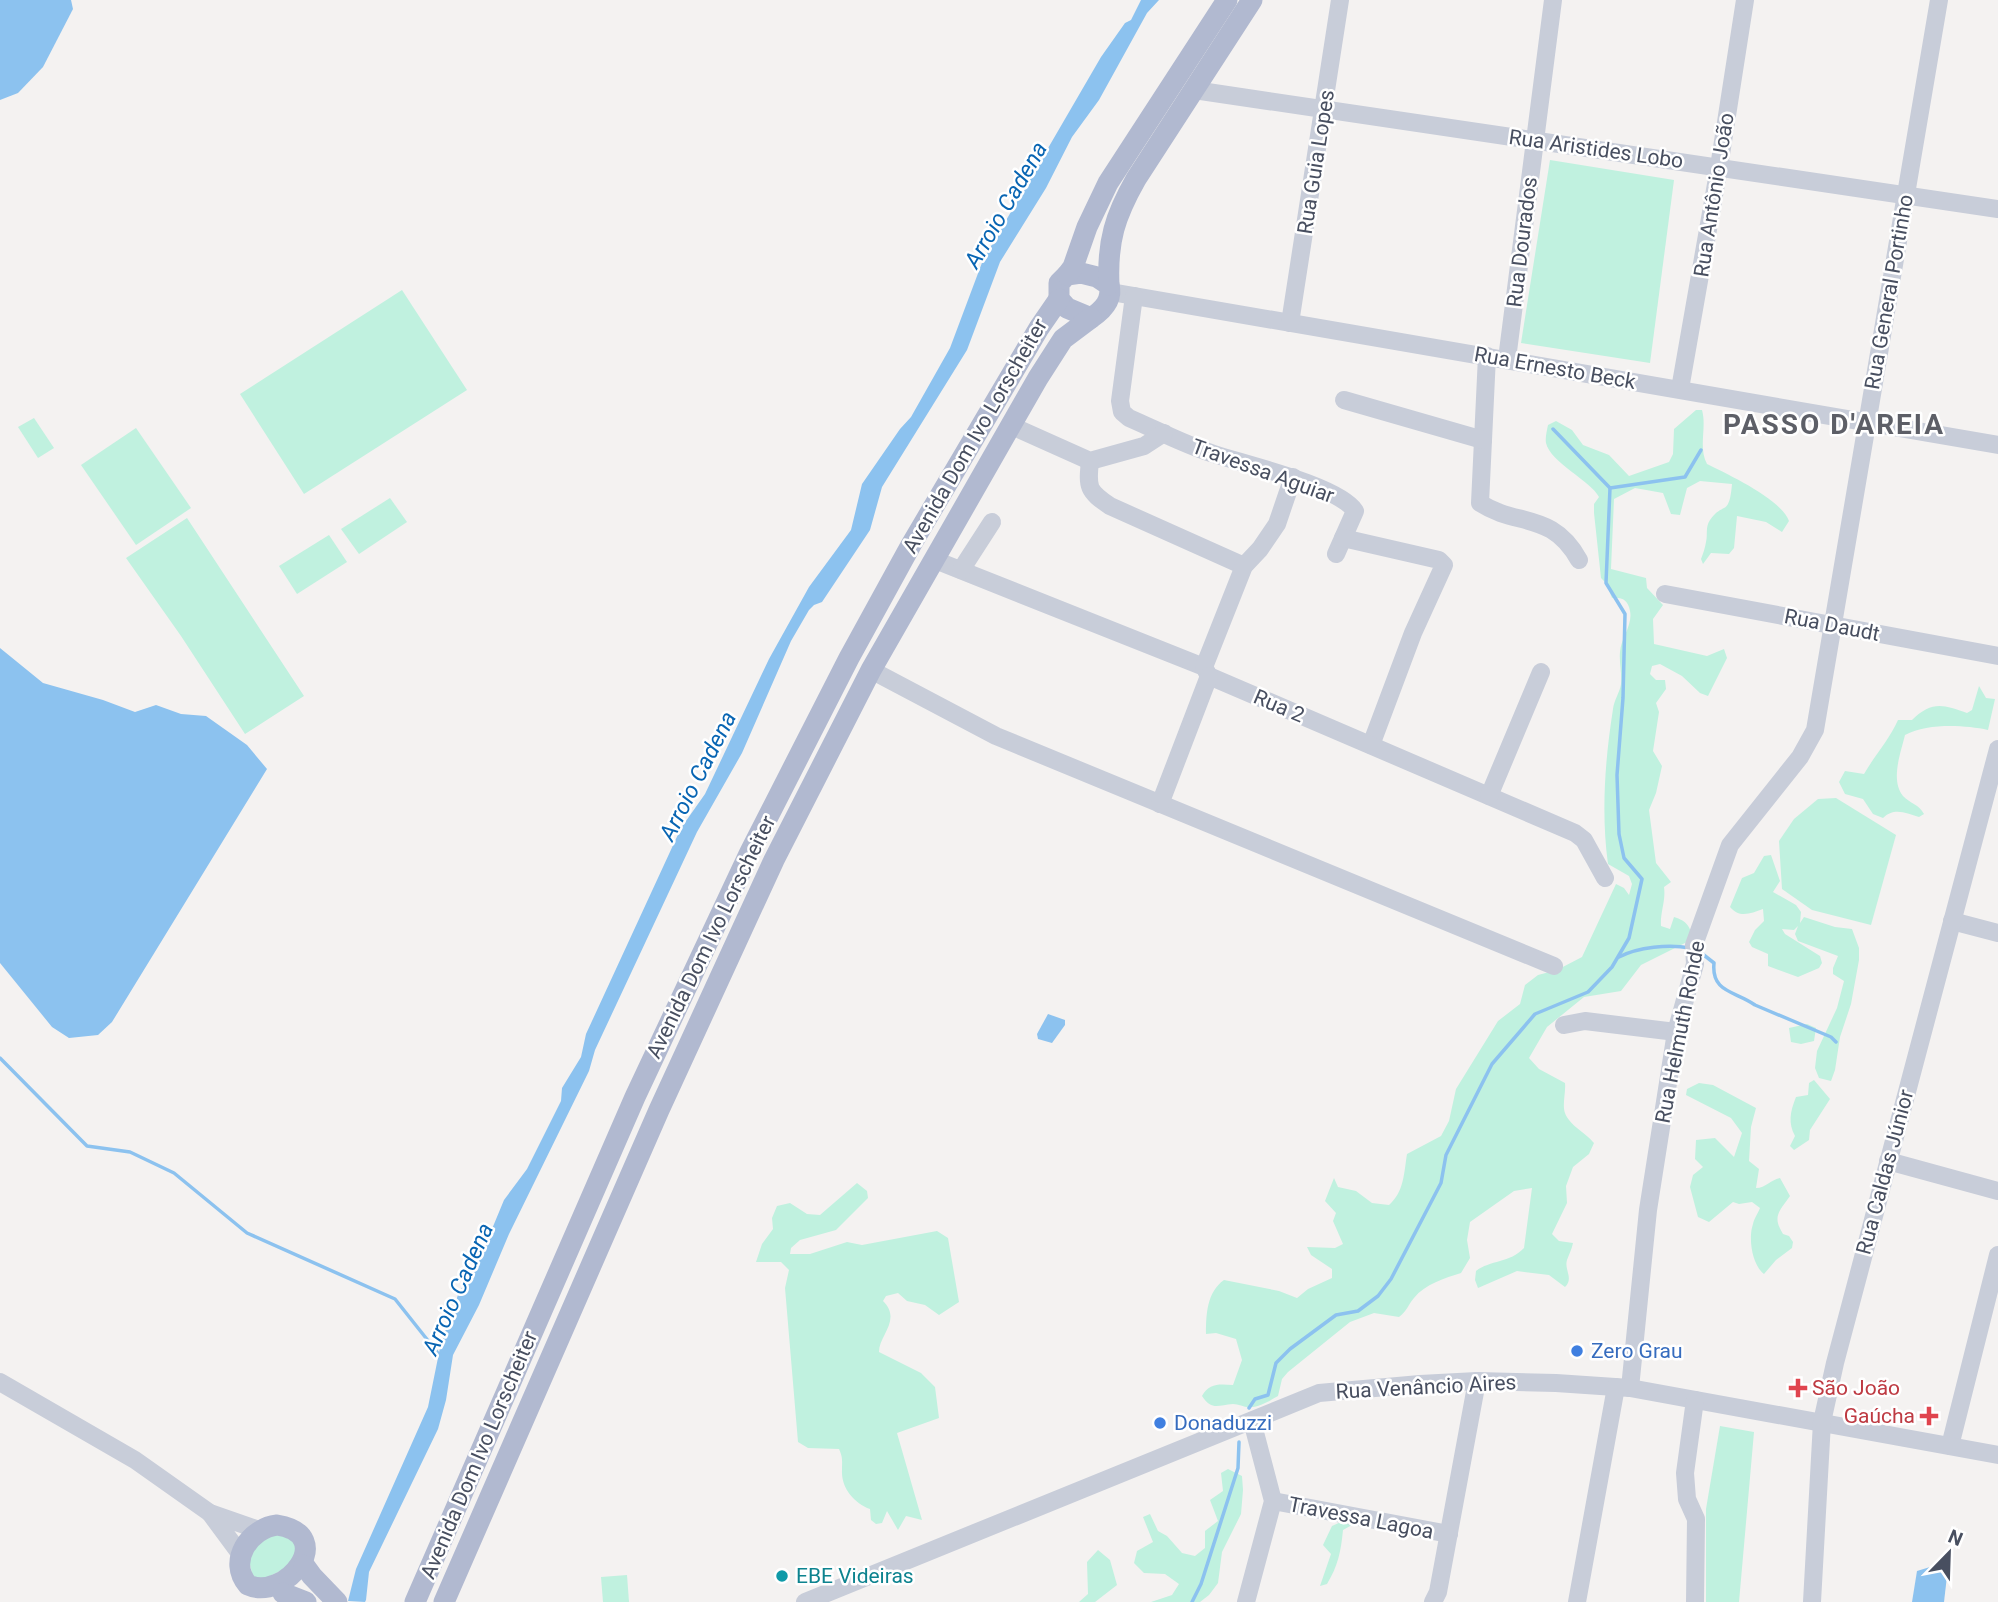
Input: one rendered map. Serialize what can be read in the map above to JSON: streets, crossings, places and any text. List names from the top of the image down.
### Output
{
  "streets": {
    "main road": ["Avenida Dom Ivo Lorscheiter"],
    "street": [
      "Rua Aristides Lobo",
      "Rua Guia Lopes",
      "Rua Antônio João",
      "Rua Dourados",
      "Rua General Portinho",
      "Rua Ernesto Beck",
      "Travessa Aguiar",
      "Rua Daudt",
      "Rua 2",
      "Rua Helmuth Rohde",
      "Rua Caldas Júnior",
      "Rua Venâncio Aires",
      "Travessa Lagoa"
    ]
  },
  "crossings": [
    ["Rua Aristides Lobo", "Rua Guia Lopes"],
    ["Rua Aristides Lobo", "Rua Antônio João"],
    ["Rua Aristides Lobo", "Rua Dourados"],
    ["Rua Aristides Lobo", "Rua General Portinho"],
    ["Rua Guia Lopes", "Rua Ernesto Beck"],
    ["Rua Antônio João", "Rua Ernesto Beck"],
    ["Rua Dourados", "Rua Ernesto Beck"],
    ["Rua General Portinho", "Rua Ernesto Beck"],
    ["Rua General Portinho", "Rua Daudt"],
    ["Rua General Portinho", "Rua Helmuth Rohde"],
    ["Rua Ernesto Beck", "Avenida Dom Ivo Lorscheiter"],
    ["Rua Ernesto Beck", "Travessa Aguiar"],
    ["Avenida Dom Ivo Lorscheiter", "Rua 2"],
    ["Travessa Aguiar", "Rua 2"],
    ["Rua Daudt", "Rua Helmuth Rohde"],
    ["Rua Helmuth Rohde", "Rua Venâncio Aires"],
    ["Rua Caldas Júnior", "Rua Venâncio Aires"]
  ],
  "districts": ["PASSO D'AREIA"],
  "water": ["Arroio Cadena"],
  "places": {
    "other": ["Zero Grau", "Donaduzzi", "EBE Videiras"],
    "health": ["São João", "Gaúcha"]
  },
  "north": "top right"
}
